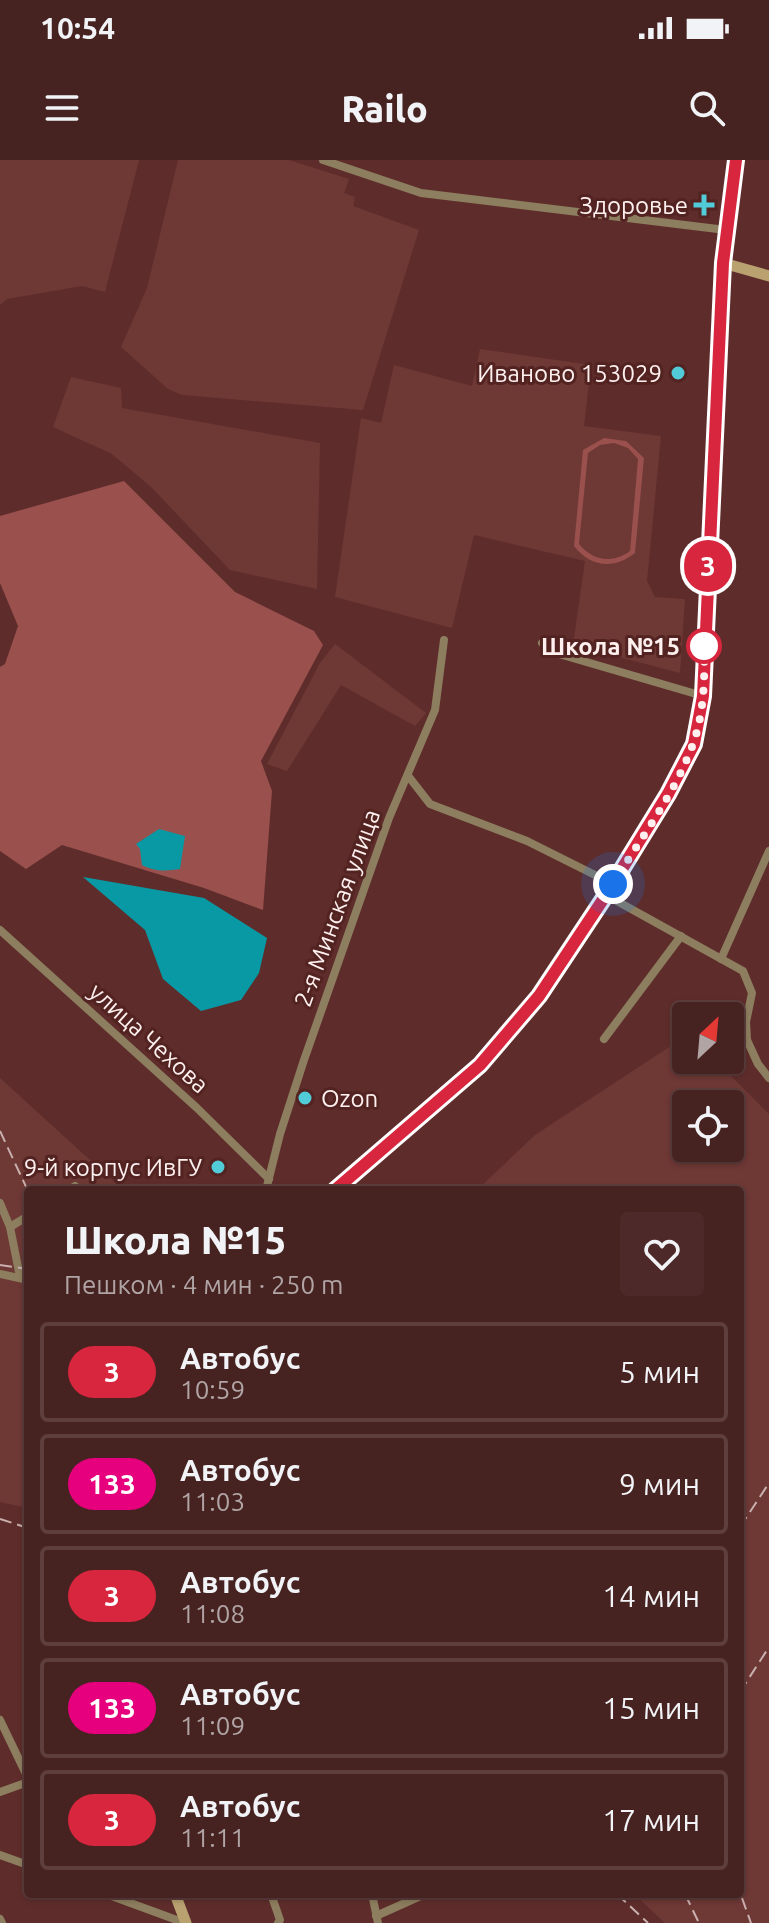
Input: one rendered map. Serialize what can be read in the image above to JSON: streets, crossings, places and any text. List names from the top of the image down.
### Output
{
  "streets": {
    "street": ["2-я Минская улица", "улица Чехова"]
  },
  "crossings": [
    ["2-я Минская улица", "улица Чехова"]
  ],
  "places": {
    "health": ["Здоровье"],
    "other": [
      "Иваново 153029",
      "Школа №15",
      "Ozon",
      "9-й корпус ИвГУ"
    ]
  },
  "lines": ["bus line 3"],
  "north": "top right",
  "page": {
    "status": "10:54",
    "header": "Railo",
    "on_map": "3",
    "heading": ["Школа №15", "Пешком · 4 мин · 250 m"],
    "list": [
      {
        "mark": "3",
        "name": "Автобус",
        "note": "10:59",
        "value": "5 мин"
      },
      {
        "mark": "133",
        "name": "Автобус",
        "note": "11:03",
        "value": "9 мин"
      },
      {
        "mark": "3",
        "name": "Автобус",
        "note": "11:08",
        "value": "14 мин"
      },
      {
        "mark": "133",
        "name": "Автобус",
        "note": "11:09",
        "value": "15 мин"
      },
      {
        "mark": "3",
        "name": "Автобус",
        "note": "11:11",
        "value": "17 мин"
      }
    ]
  }
}
